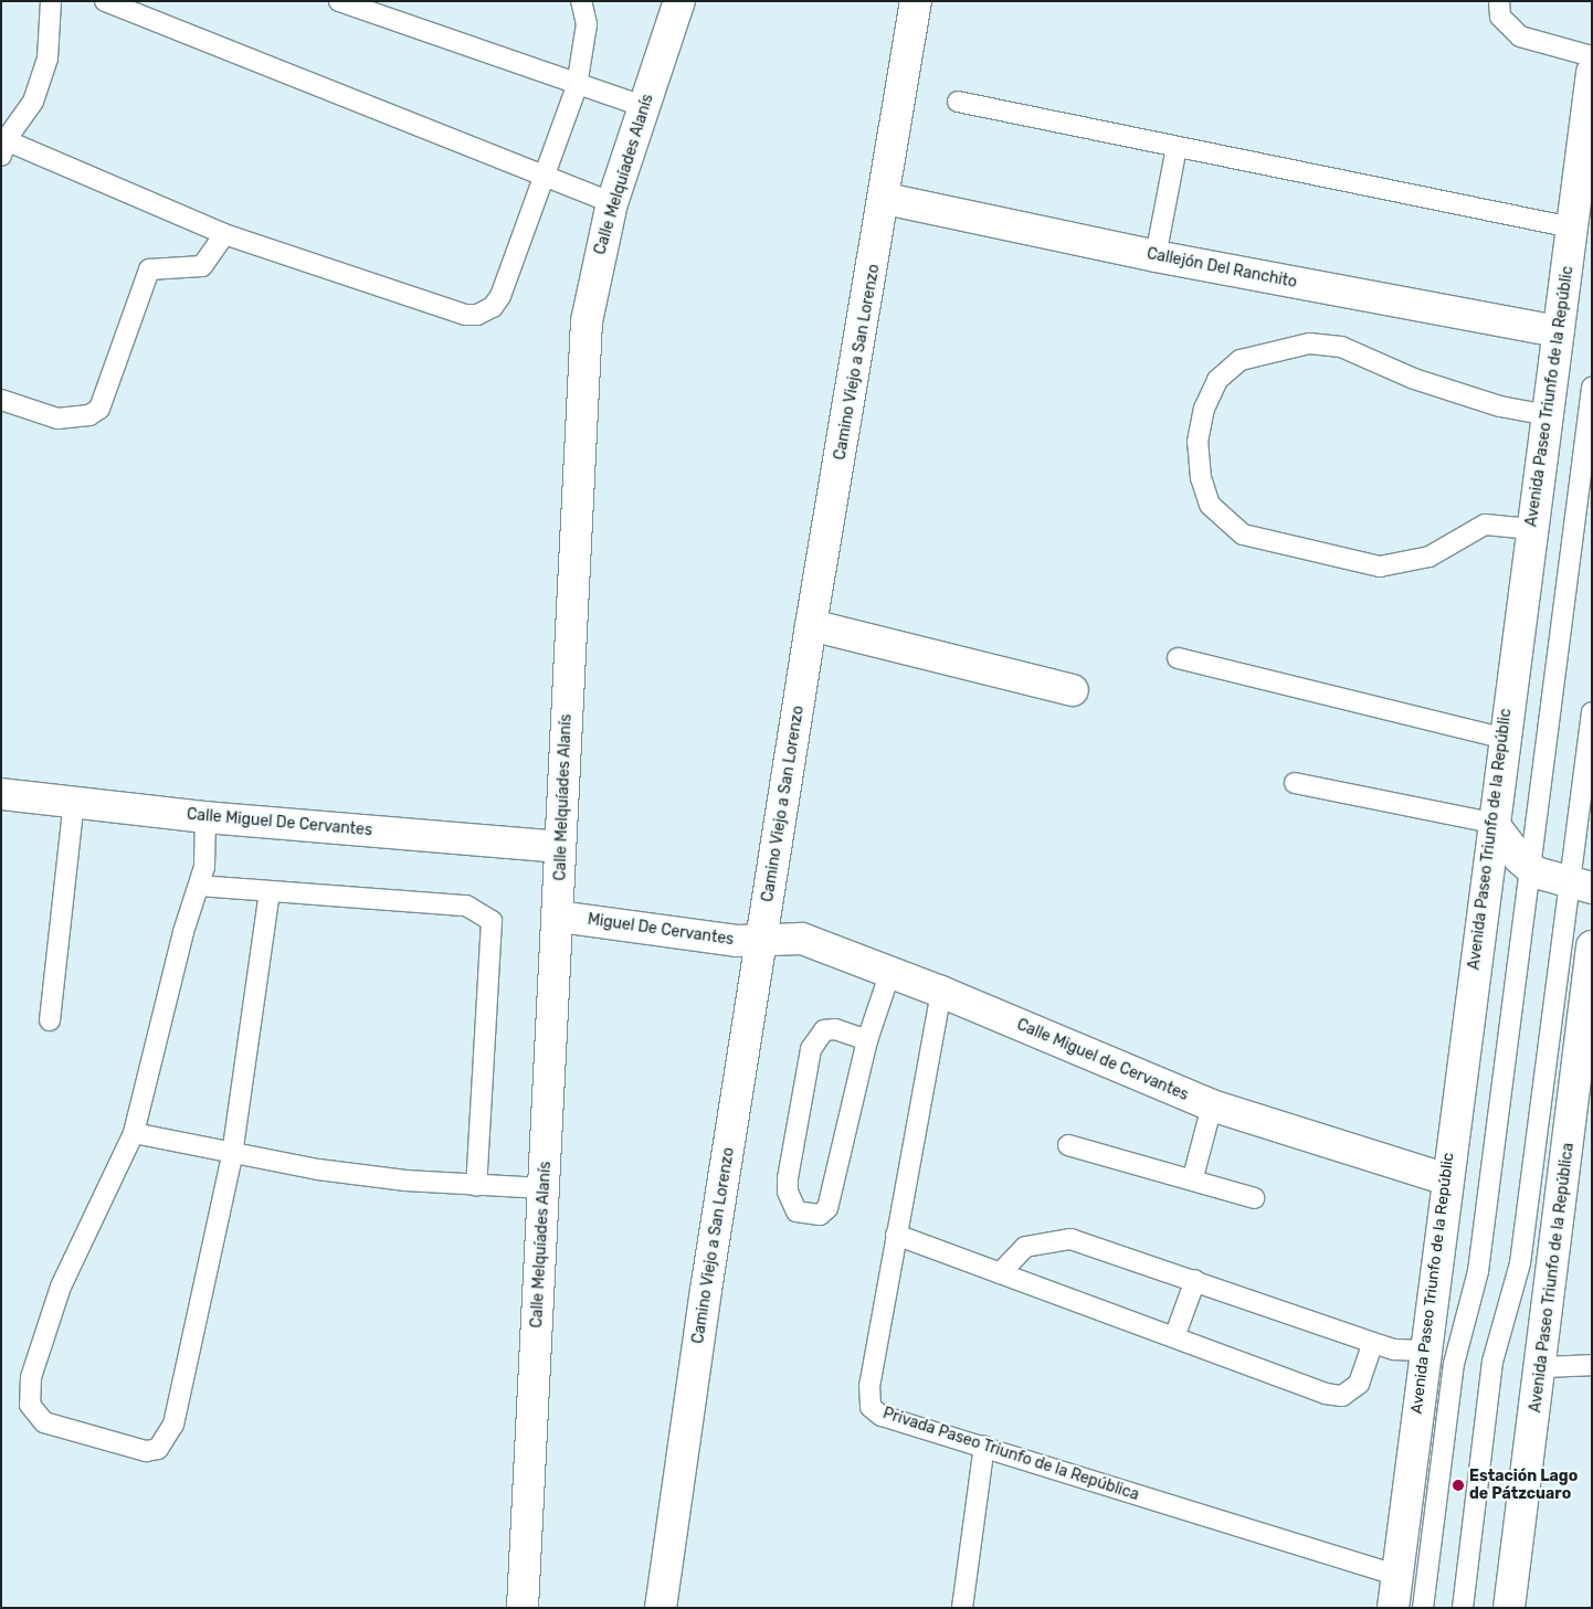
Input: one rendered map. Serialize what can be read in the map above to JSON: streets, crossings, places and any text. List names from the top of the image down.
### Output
{
  "streets": {
    "street": [
      "Calle Melquíades Alanís",
      "Callejón Del Ranchito",
      "Camino Viejo a San Lorenzo",
      "Avenida Paseo Triunfo de la Repúblic",
      "Calle Miguel De Cervantes",
      "Miguel De Cervantes",
      "Calle Miguel de Cervantes",
      "Avenida Paseo Triunfo de la República"
    ],
    "lane": ["Privada Paseo Triunfo de la República"]
  },
  "crossings": [
    ["Calle Melquíades Alanís", "Calle Miguel De Cervantes"],
    ["Calle Melquíades Alanís", "Miguel De Cervantes"],
    ["Callejón Del Ranchito", "Camino Viejo a San Lorenzo"],
    ["Callejón Del Ranchito", "Avenida Paseo Triunfo de la Repúblic"],
    ["Camino Viejo a San Lorenzo", "Miguel De Cervantes"],
    ["Camino Viejo a San Lorenzo", "Calle Miguel de Cervantes"],
    ["Avenida Paseo Triunfo de la Repúblic", "Calle Miguel de Cervantes"],
    ["Avenida Paseo Triunfo de la Repúblic", "Privada Paseo Triunfo de la República"],
    ["Miguel De Cervantes", "Calle Miguel de Cervantes"],
    ["Calle Miguel de Cervantes", "Privada Paseo Triunfo de la República"]
  ],
  "places": ["Estación Lago de Pátzcuaro"]
}
